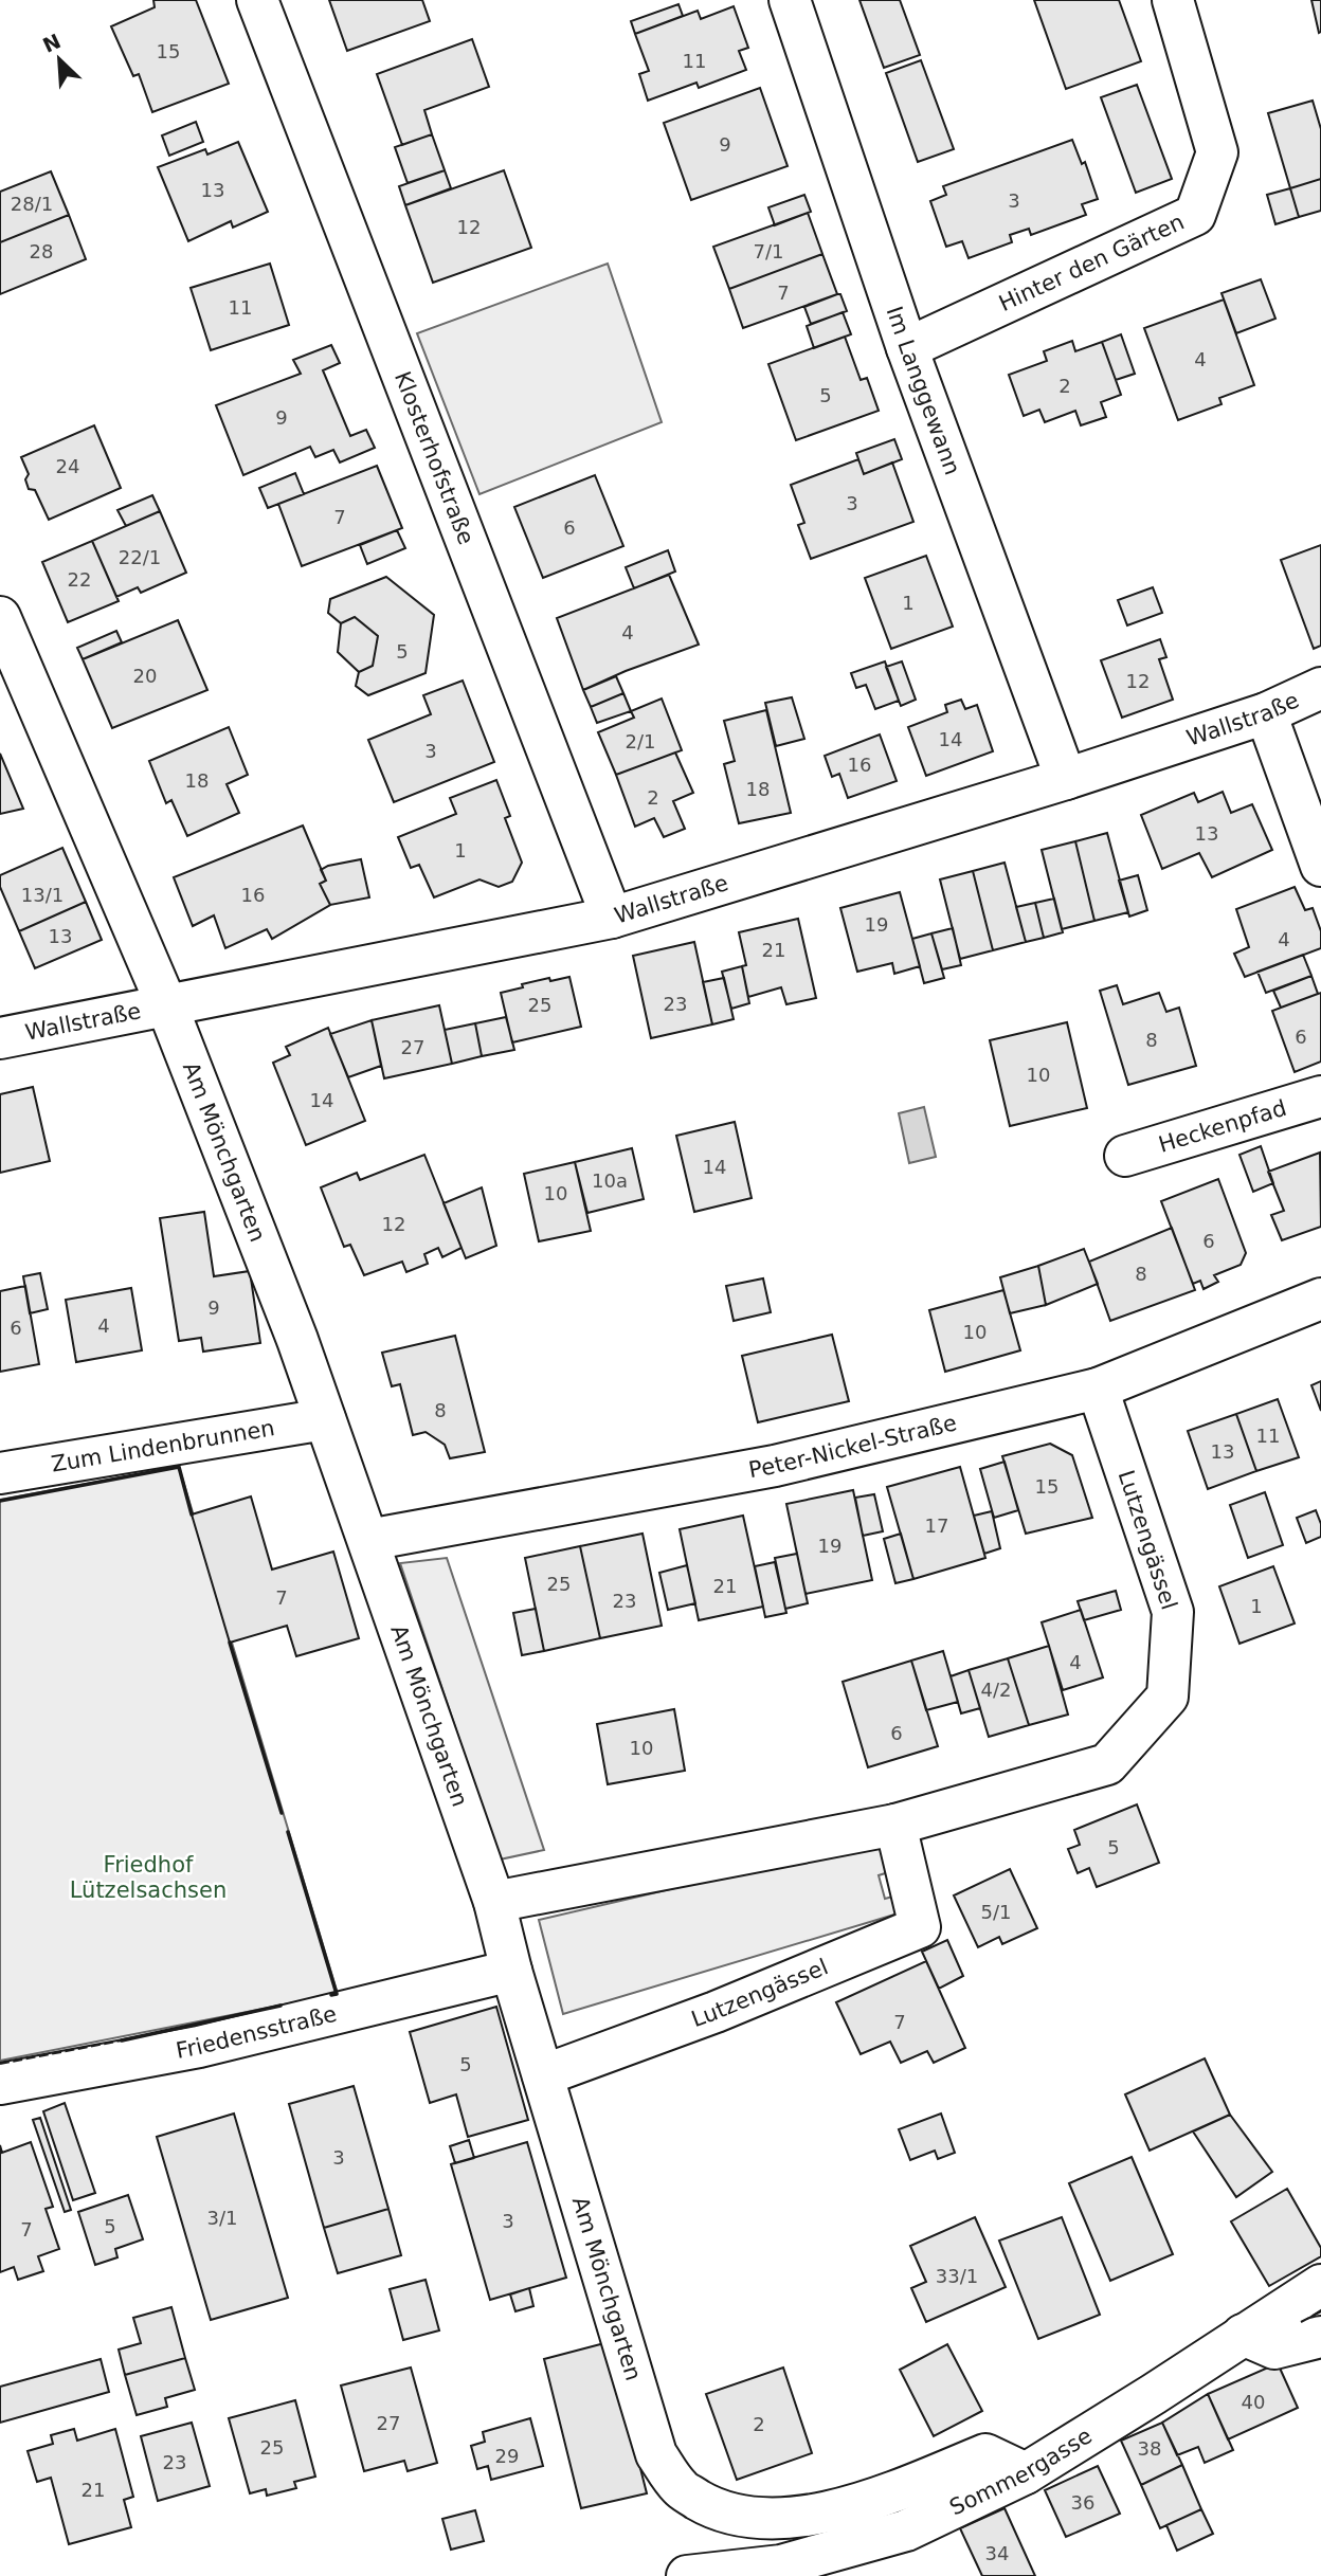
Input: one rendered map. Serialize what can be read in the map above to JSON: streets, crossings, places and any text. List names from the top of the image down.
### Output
{
  "streets": {
    "street": [
      "Hinter den Gärten",
      "Im Langgewann",
      "Klosterhofstraße",
      "Wallstraße",
      "Heckenpfad",
      "Am Mönchgarten",
      "Zum Lindenbrunnen",
      "Peter-Nickel-Straße",
      "Lutzengässel",
      "Friedensstraße",
      "Sommergasse"
    ]
  },
  "crossings": [
    ["Hinter den Gärten", "Im Langgewann"],
    ["Im Langgewann", "Wallstraße"],
    ["Klosterhofstraße", "Wallstraße"],
    ["Wallstraße", "Am Mönchgarten"],
    ["Am Mönchgarten", "Zum Lindenbrunnen"],
    ["Am Mönchgarten", "Peter-Nickel-Straße"],
    ["Am Mönchgarten", "Lutzengässel"],
    ["Am Mönchgarten", "Friedensstraße"],
    ["Am Mönchgarten", "Sommergasse"],
    ["Peter-Nickel-Straße", "Lutzengässel"]
  ],
  "parks": ["Friedhof Lützelsachsen"],
  "house_numbers": [
    "15",
    "11",
    "9",
    "13",
    "3",
    "28/1",
    "12",
    "28",
    "7/1",
    "7",
    "11",
    "4",
    "2",
    "5",
    "9",
    "24",
    "3",
    "7",
    "6",
    "22/1",
    "22",
    "1",
    "4",
    "5",
    "20",
    "12",
    "14",
    "2/1",
    "3",
    "16",
    "18",
    "18",
    "2",
    "13",
    "1",
    "13/1",
    "16",
    "19",
    "13",
    "4",
    "21",
    "23",
    "25",
    "6",
    "8",
    "27",
    "10",
    "14",
    "14",
    "10a",
    "10",
    "12",
    "6",
    "8",
    "9",
    "4",
    "6",
    "10",
    "8",
    "11",
    "13",
    "15",
    "17",
    "19",
    "25",
    "21",
    "7",
    "23",
    "1",
    "4",
    "4/2",
    "6",
    "10",
    "5",
    "5/1",
    "7",
    "5",
    "3",
    "3/1",
    "3",
    "5",
    "7",
    "33/1",
    "40",
    "27",
    "2",
    "25",
    "38",
    "29",
    "23",
    "21",
    "36",
    "34"
  ],
  "north": "top left"
}
